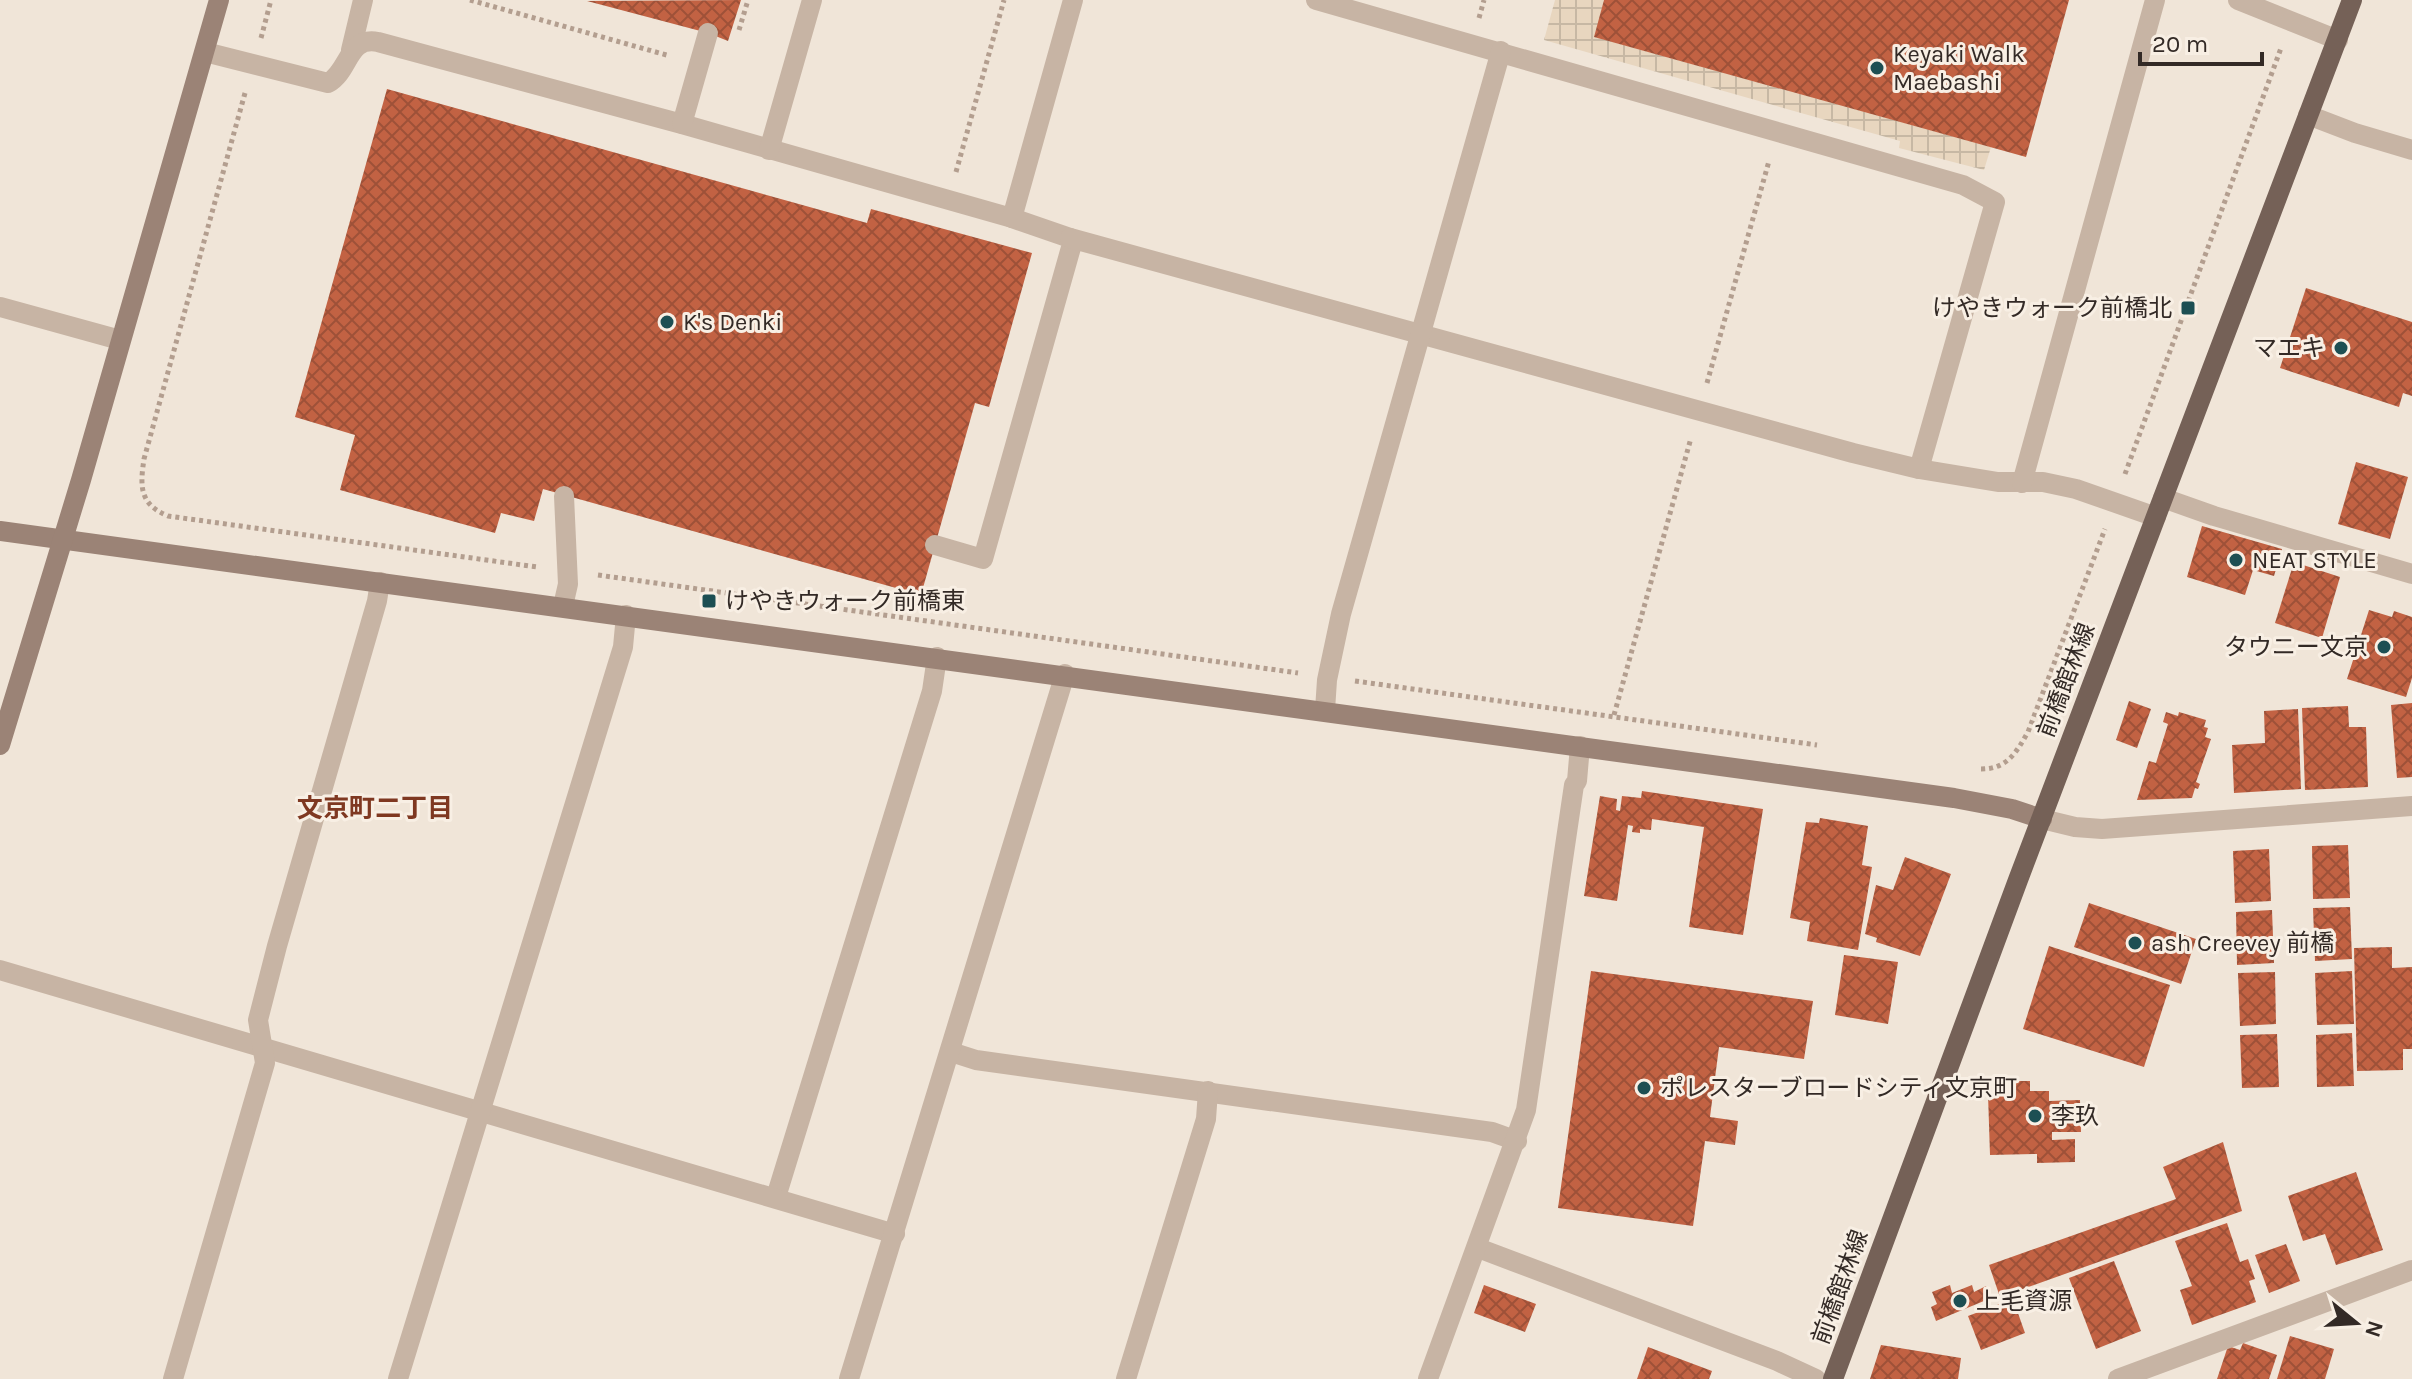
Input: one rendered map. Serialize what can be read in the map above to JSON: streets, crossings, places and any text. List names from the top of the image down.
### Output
{
  "streets": {
    "main road": ["前橋館林線"]
  },
  "districts": ["文京町二丁目"],
  "places": {
    "other": [
      "Keyaki Walk Maebashi",
      "K's Denki",
      "マエキ",
      "NEAT STYLE",
      "タウニー文京",
      "ash Creevey 前橋",
      "ポレスターブロードシティ文京町",
      "李玖",
      "上毛資源"
    ],
    "transit": ["けやきウォーク前橋北", "けやきウォーク前橋東"]
  },
  "scale_bar": "20 m",
  "north": "right"
}
